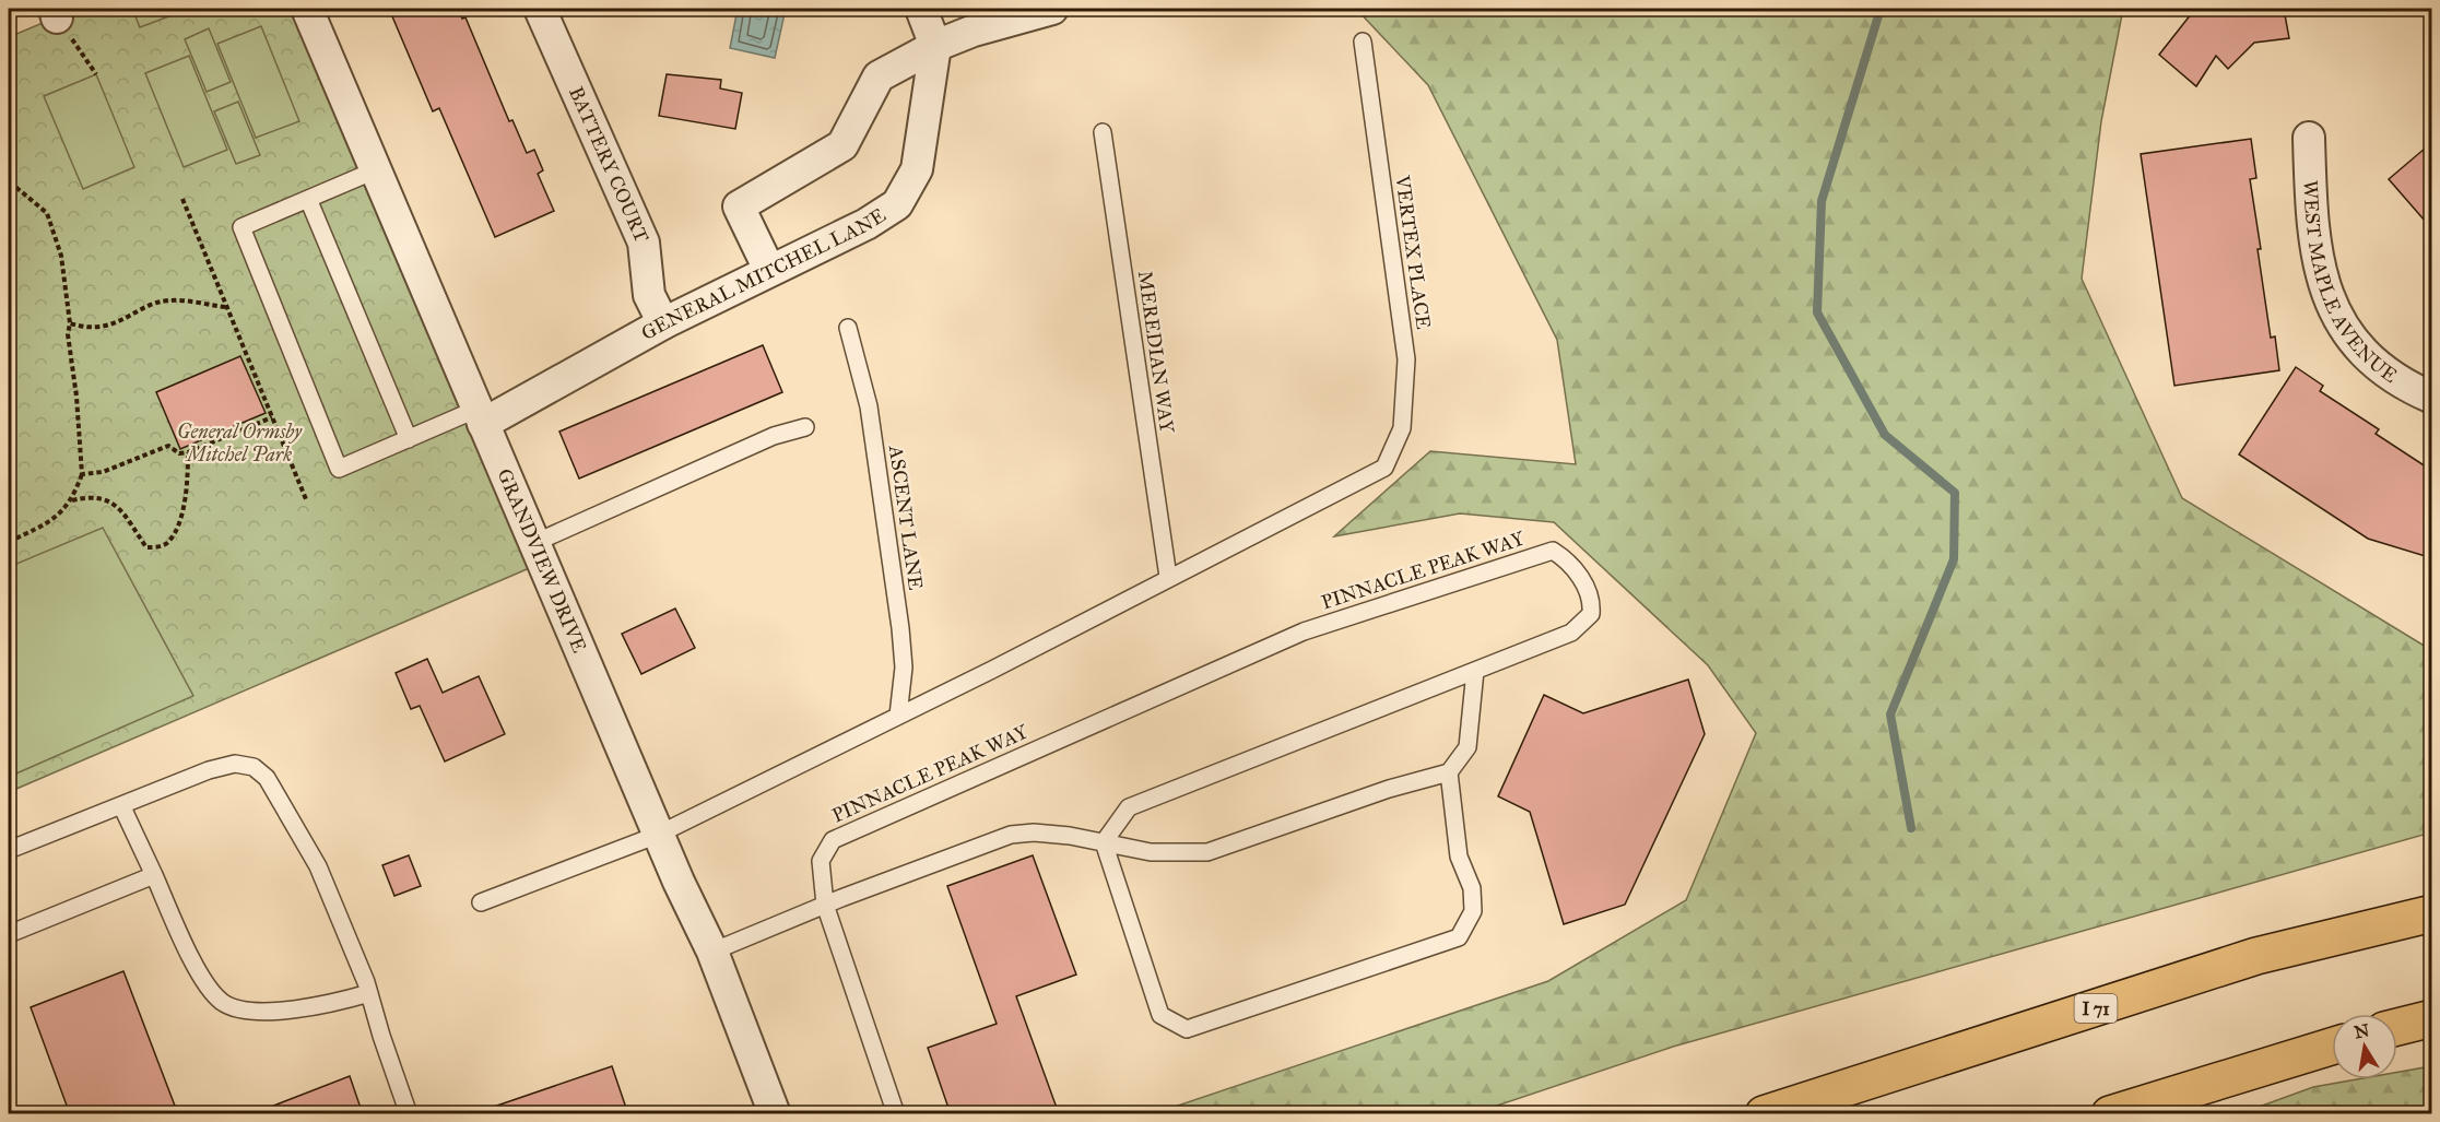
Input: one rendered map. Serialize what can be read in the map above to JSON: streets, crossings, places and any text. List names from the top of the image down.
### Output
{
  "streets": {
    "highway": ["I 71"],
    "street": [
      "BATTERY COURT",
      "GENERAL MITCHEL LANE",
      "WEST MAPLE AVENUE",
      "GRANDVIEW DRIVE"
    ],
    "lane": [
      "VERTEX PLACE",
      "MEREDIAN WAY",
      "ASCENT LANE",
      "PINNACLE PEAK WAY"
    ]
  },
  "crossings": [
    ["BATTERY COURT", "GENERAL MITCHEL LANE"],
    ["VERTEX PLACE", "MEREDIAN WAY"],
    ["GENERAL MITCHEL LANE", "GRANDVIEW DRIVE"]
  ],
  "parks": ["General Ormsby Mitchel Park"],
  "north": "top"
}
